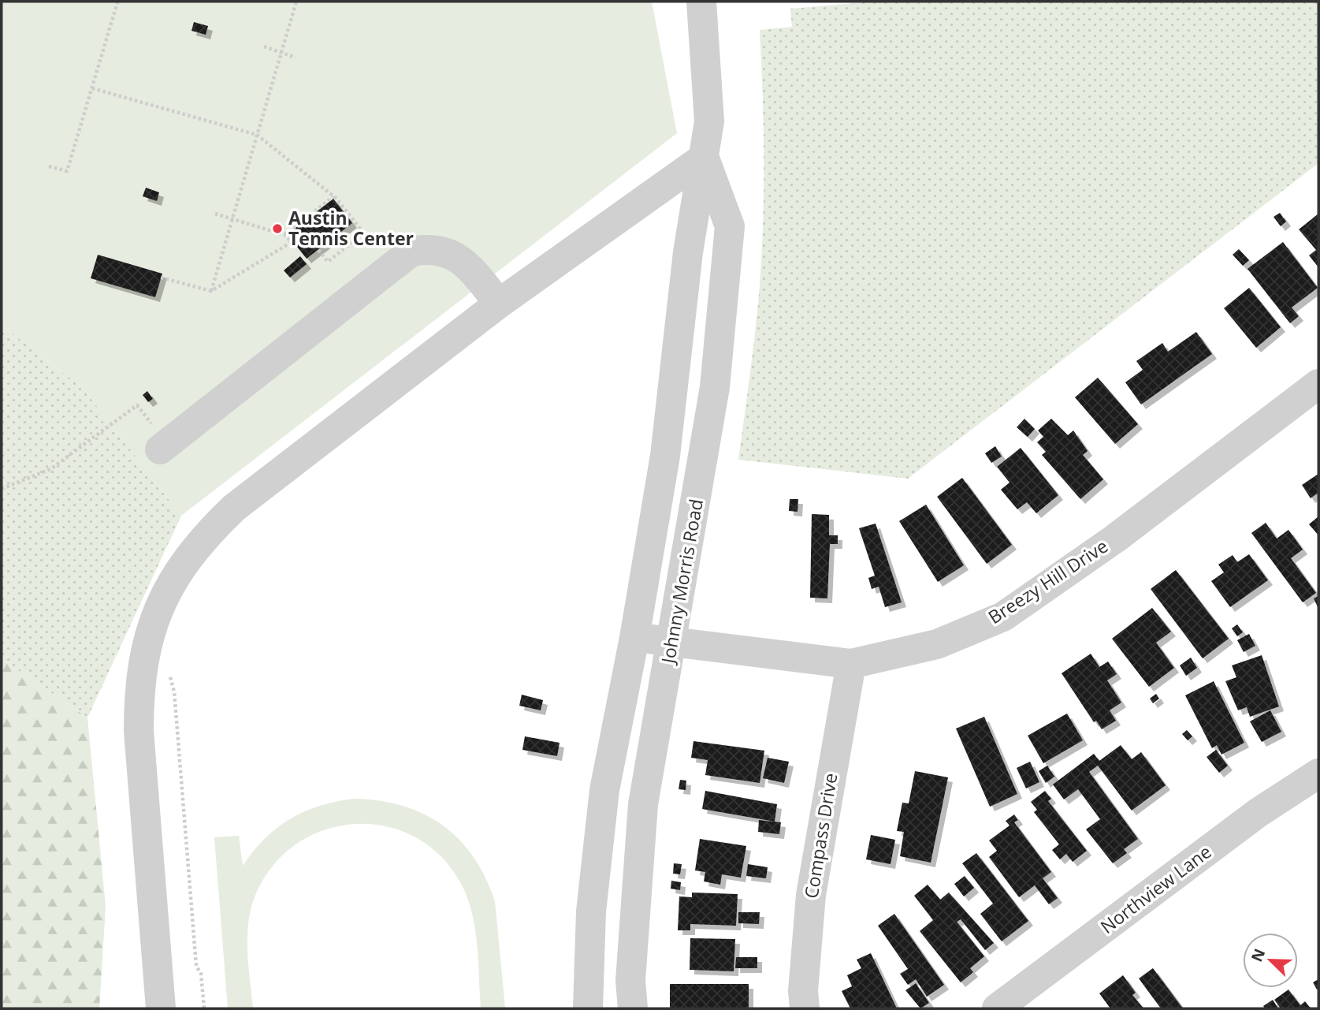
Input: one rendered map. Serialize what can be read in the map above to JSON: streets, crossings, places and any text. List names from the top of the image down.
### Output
{
  "streets": {
    "street": [
      "Johnny Morris Road",
      "Breezy Hill Drive",
      "Compass Drive",
      "Northview Lane"
    ]
  },
  "crossings": [
    ["Johnny Morris Road", "Breezy Hill Drive"],
    ["Breezy Hill Drive", "Compass Drive"]
  ],
  "places": ["Austin Tennis Center"],
  "north": "top left"
}
